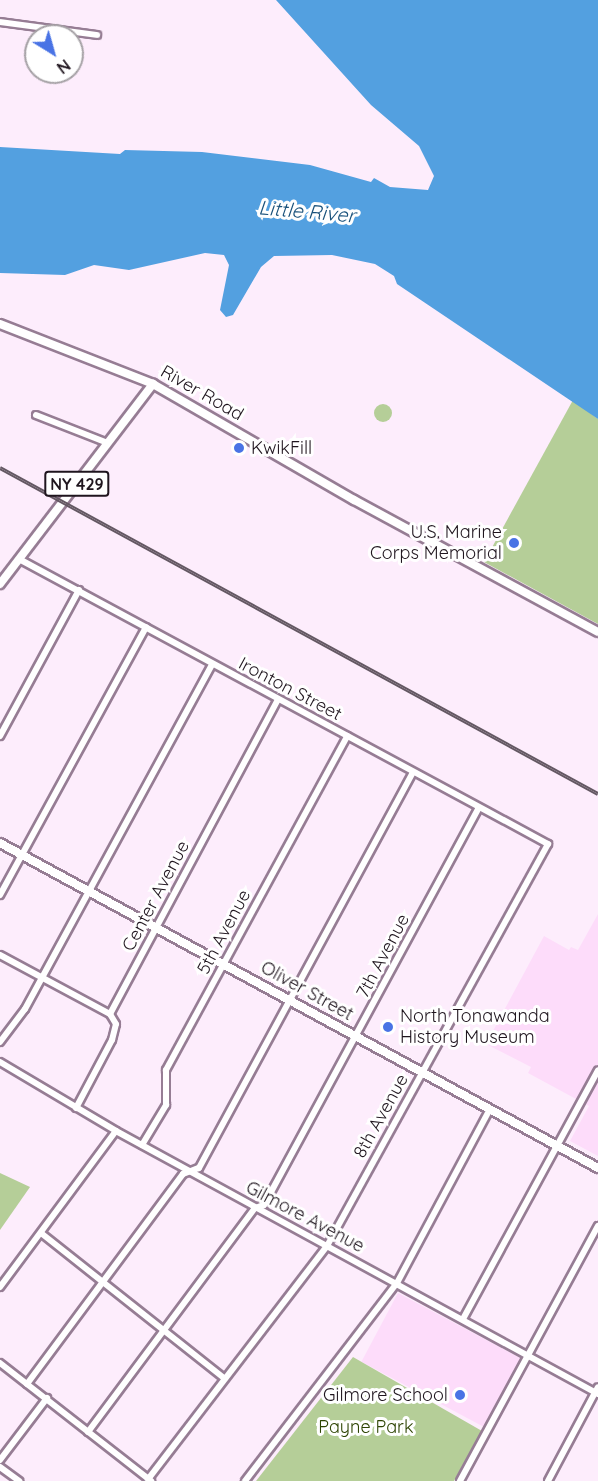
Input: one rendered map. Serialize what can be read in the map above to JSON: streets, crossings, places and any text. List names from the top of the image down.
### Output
{
  "streets": {
    "main road": ["River Road", "NY 429", "Oliver Street"],
    "street": [
      "Ironton Street",
      "Center Avenue",
      "5th Avenue",
      "7th Avenue",
      "8th Avenue",
      "Gilmore Avenue"
    ]
  },
  "crossings": [
    ["River Road", "NY 429"],
    ["NY 429", "Ironton Street"],
    ["Ironton Street", "Center Avenue"],
    ["Ironton Street", "5th Avenue"],
    ["Ironton Street", "7th Avenue"],
    ["Ironton Street", "8th Avenue"],
    ["Center Avenue", "Oliver Street"],
    ["5th Avenue", "Oliver Street"],
    ["5th Avenue", "Gilmore Avenue"],
    ["7th Avenue", "Oliver Street"],
    ["7th Avenue", "Gilmore Avenue"],
    ["Oliver Street", "8th Avenue"],
    ["8th Avenue", "Gilmore Avenue"]
  ],
  "water": ["Little River"],
  "parks": ["Payne Park"],
  "places": [
    "KwikFill",
    "U.S. Marine Corps Memorial",
    "North Tonawanda History Museum",
    "Gilmore School"
  ],
  "north": "bottom right"
}
